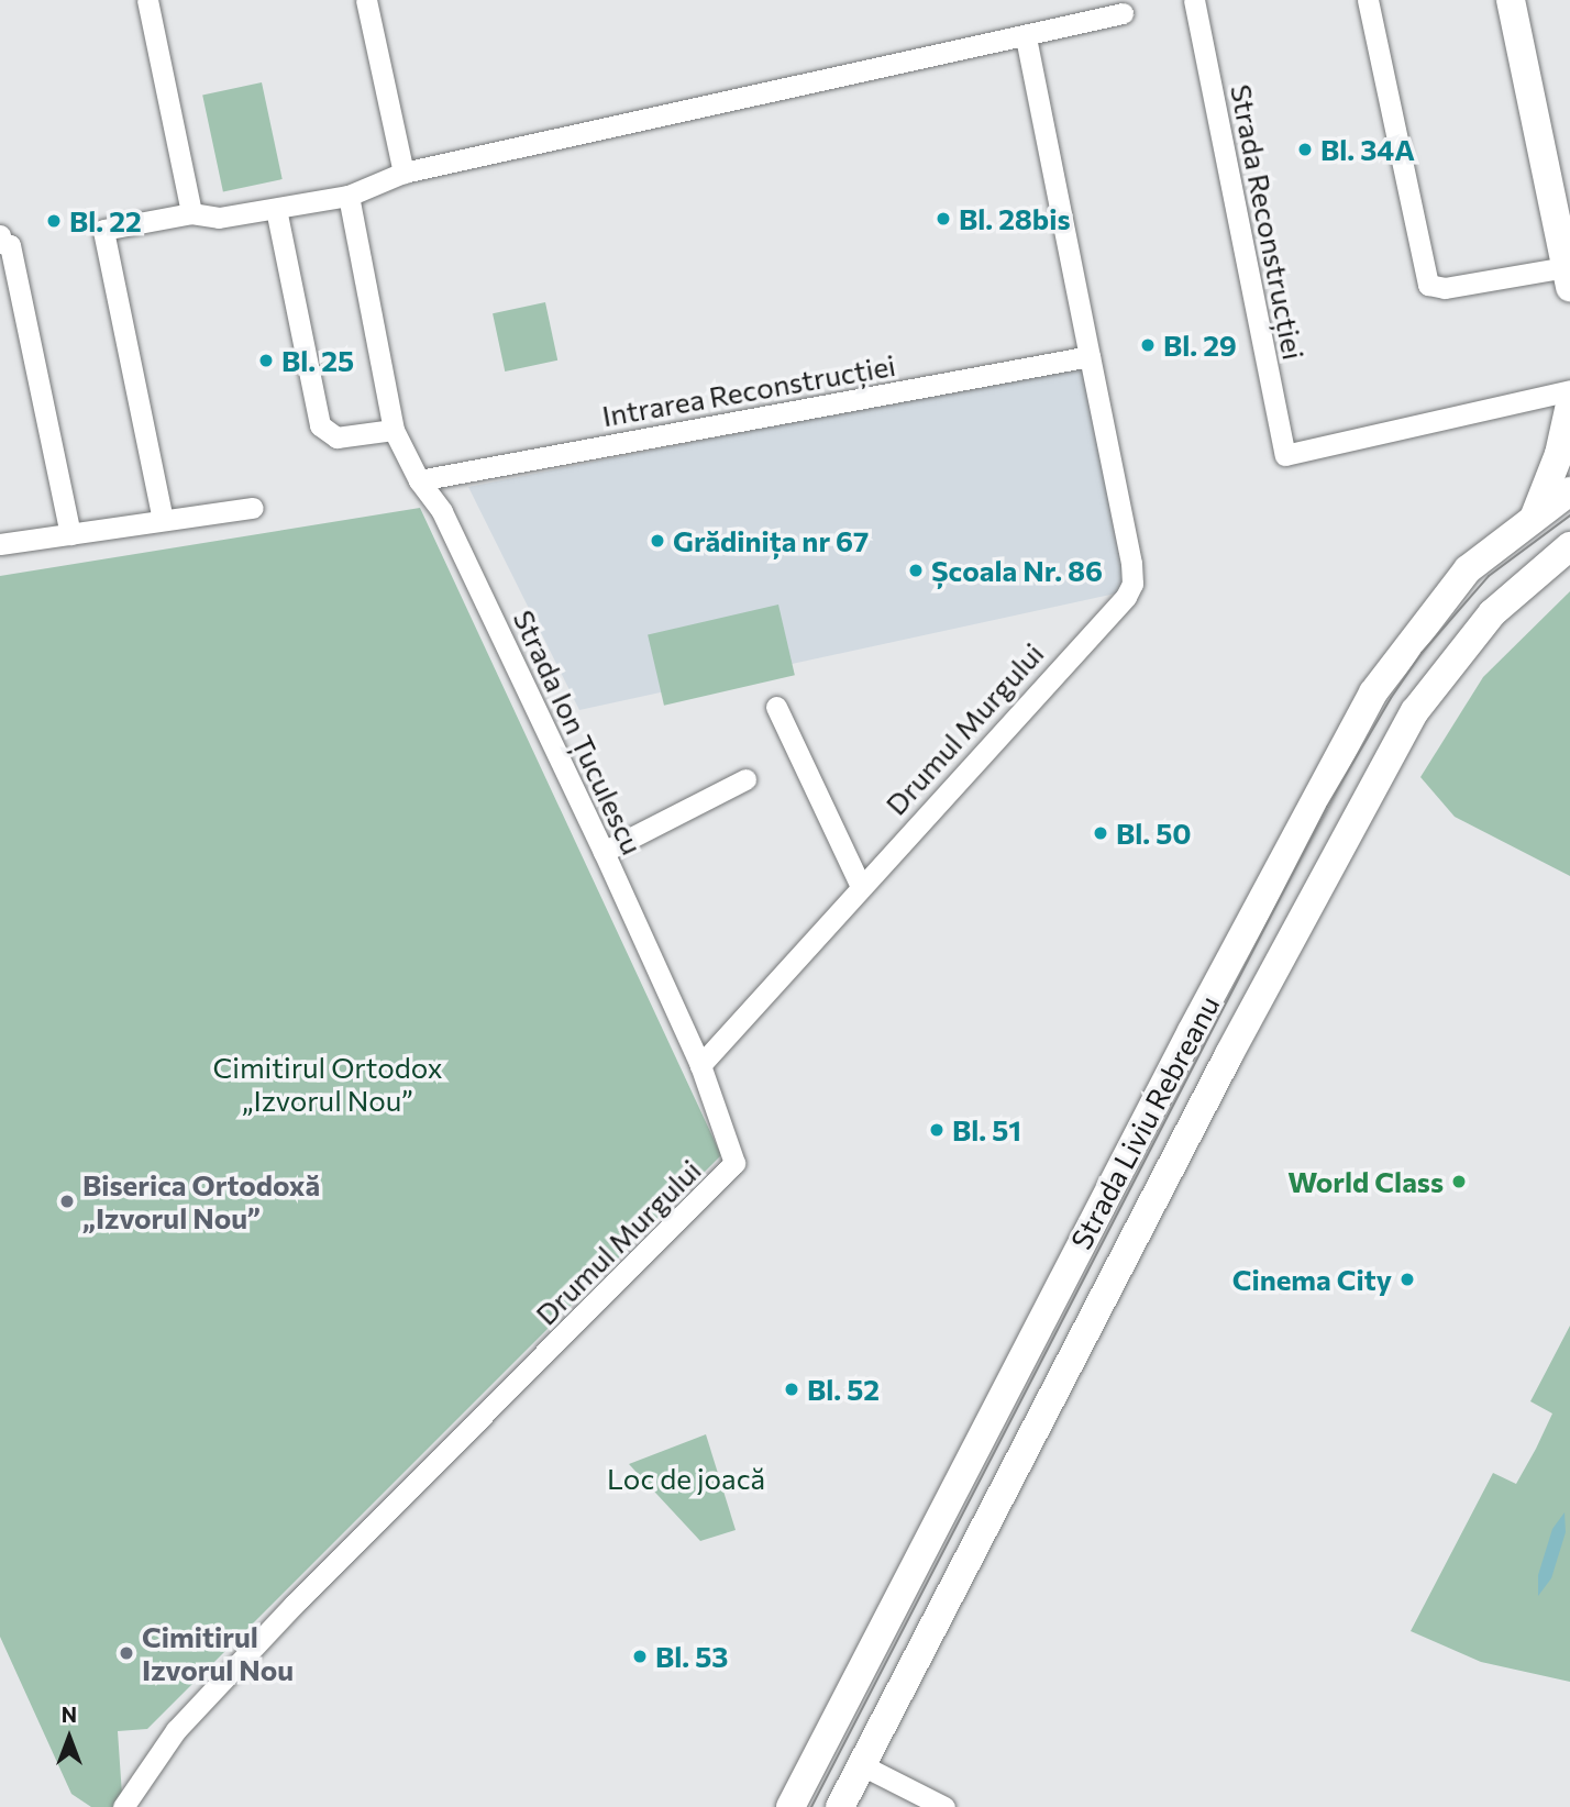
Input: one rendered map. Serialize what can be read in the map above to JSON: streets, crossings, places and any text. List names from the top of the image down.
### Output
{
  "streets": {
    "main road": ["Strada Liviu Rebreanu"],
    "street": [
      "Strada Reconstrucției",
      "Intrarea Reconstrucției",
      "Drumul Murgului",
      "Strada Ion Țuculescu"
    ]
  },
  "crossings": [
    ["Intrarea Reconstrucției", "Drumul Murgului"],
    ["Intrarea Reconstrucției", "Strada Ion Țuculescu"],
    ["Drumul Murgului", "Strada Ion Țuculescu"]
  ],
  "parks": ["Cimitirul Ortodox „Izvorul Nou”", "Loc de joacă"],
  "places": [
    "Bl. 34A",
    "Bl. 28bis",
    "Bl. 22",
    "Bl. 29",
    "Bl. 25",
    "Grădinița nr 67",
    "Școala Nr. 86",
    "Bl. 50",
    "Bl. 51",
    "World Class",
    "Biserica Ortodoxă „Izvorul Nou”",
    "Cinema City",
    "Bl. 52",
    "Cimitirul Izvorul Nou",
    "Bl. 53"
  ],
  "north": "top"
}
